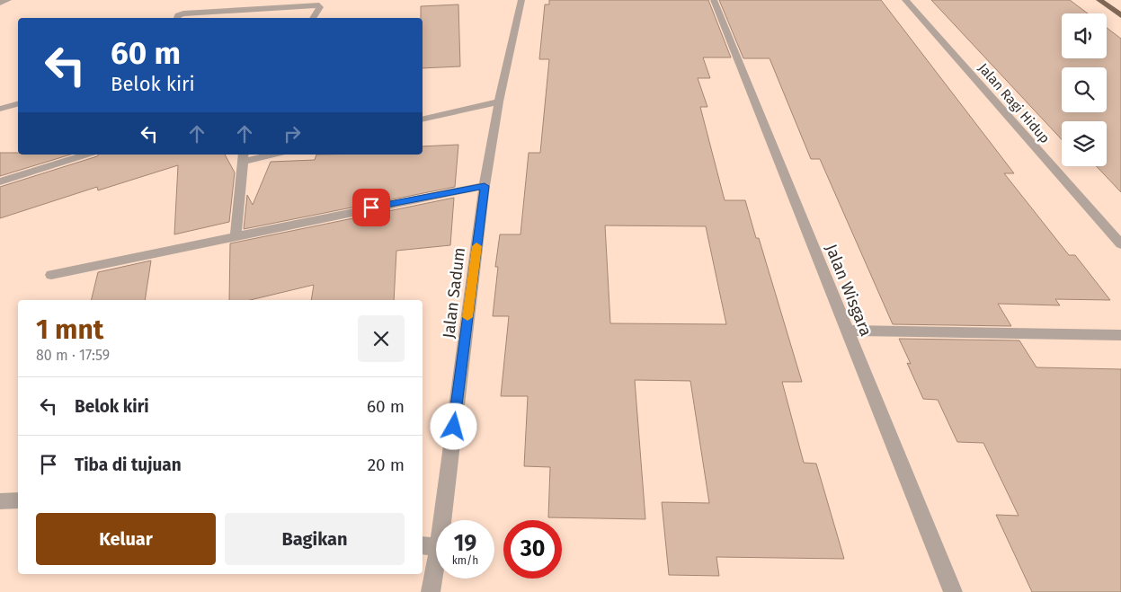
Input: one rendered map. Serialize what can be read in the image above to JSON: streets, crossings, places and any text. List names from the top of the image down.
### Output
{
  "streets": {
    "street": ["Jalan Ragi Hidup", "Jalan Wisgara", "Jalan Sadum"]
  },
  "page": {
    "turn": ["60 m", "Belok kiri"],
    "heading": ["1 mnt", "80 m · 17:59"],
    "list": [
      {
        "name": "Belok kiri",
        "value": "60 m"
      },
      {
        "name": "Tiba di tujuan",
        "value": "20 m"
      }
    ],
    "buttons": ["Keluar", "Bagikan"],
    "speed": "19 km/h",
    "limit": "30"
  }
}
